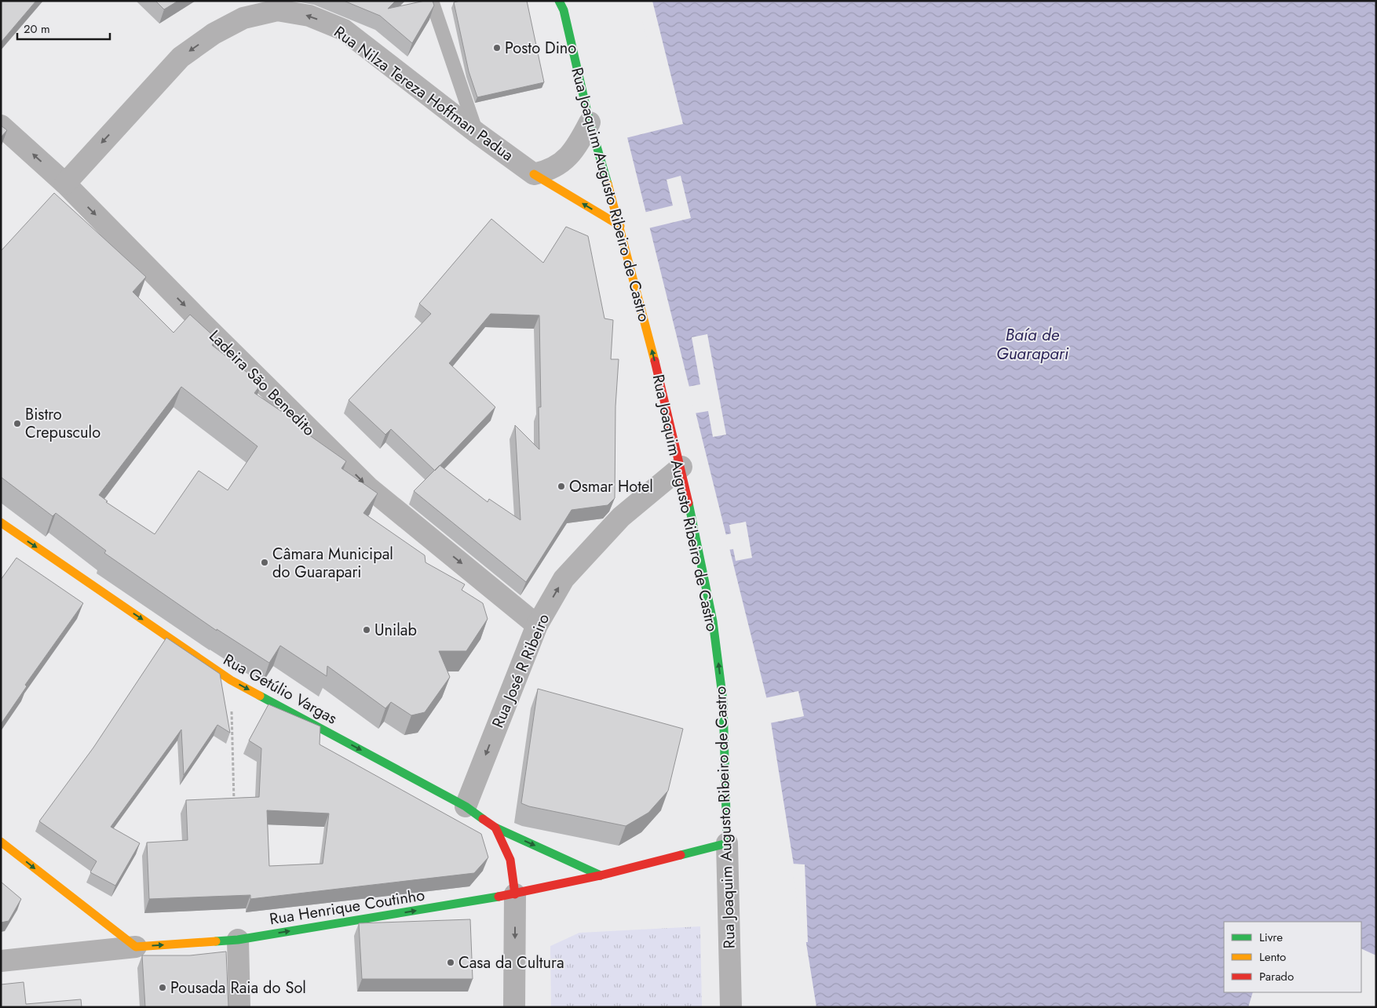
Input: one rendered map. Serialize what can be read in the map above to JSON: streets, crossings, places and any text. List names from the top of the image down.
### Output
{
  "streets": {
    "street": [
      "Rua Nilza Tereza Hoffman Padua",
      "Rua Joaquim Augusto Ribeiro de Castro",
      "Ladeira São Benedito",
      "Rua José R Ribeiro",
      "Rua Getúlio Vargas",
      "Rua Henrique Coutinho"
    ]
  },
  "crossings": [
    ["Rua Nilza Tereza Hoffman Padua", "Ladeira São Benedito"],
    ["Rua Joaquim Augusto Ribeiro de Castro", "Rua José R Ribeiro"],
    ["Rua Joaquim Augusto Ribeiro de Castro", "Rua Henrique Coutinho"],
    ["Ladeira São Benedito", "Rua José R Ribeiro"],
    ["Rua José R Ribeiro", "Rua Getúlio Vargas"],
    ["Rua Getúlio Vargas", "Rua Henrique Coutinho"]
  ],
  "one_way": [
    "Rua Nilza Tereza Hoffman Padua",
    "Rua Joaquim Augusto Ribeiro de Castro",
    "Rua Getúlio Vargas",
    "Rua Henrique Coutinho"
  ],
  "water": ["Baía de Guarapari"],
  "places": [
    "Posto Dino",
    "Bistro Crepusculo",
    "Osmar Hotel",
    "Câmara Municipal do Guarapari",
    "Unilab",
    "Casa da Cultura",
    "Pousada Raia do Sol"
  ],
  "legend": ["Livre", "Lento", "Parado"],
  "scale_bar": "20 m"
}
